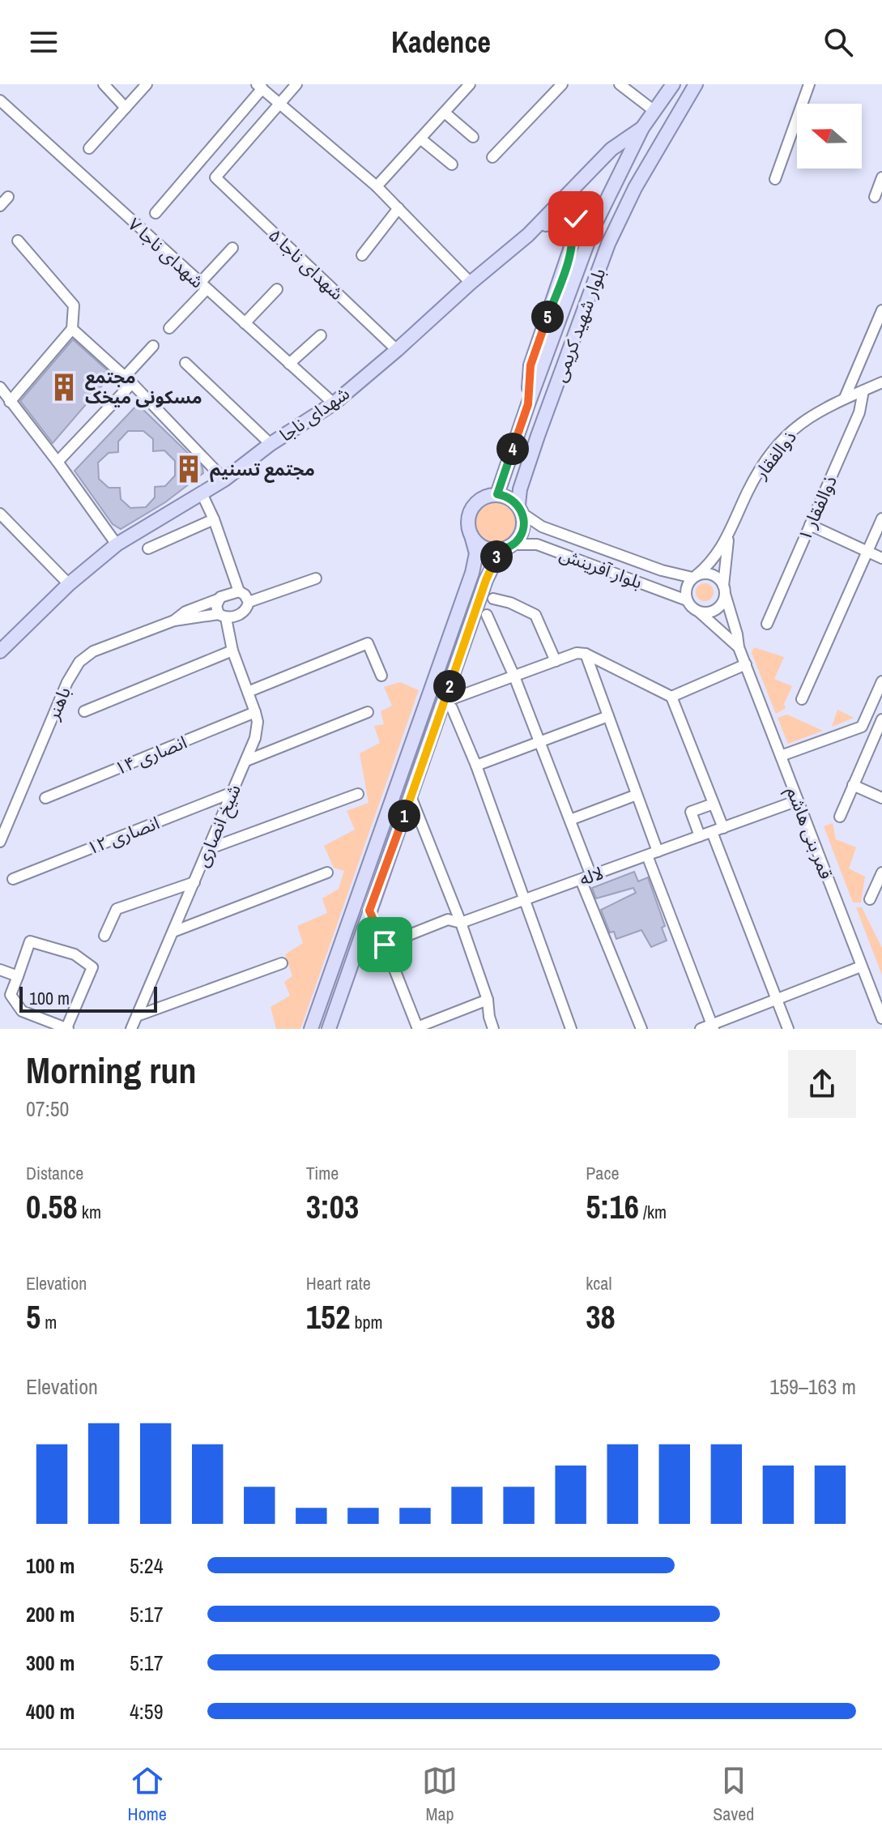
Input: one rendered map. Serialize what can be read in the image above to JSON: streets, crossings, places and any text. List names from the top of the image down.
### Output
{
  "streets": {
    "main road": ["بلوار شهید کریمی", "شهدای ناجا"],
    "street": [
      "شهدای ناجا ۷",
      "شهدای ناجا ۵",
      "ذوالفقار",
      "ذوالفقار ۱",
      "بلوار آفرینش",
      "باهنر",
      "انصاری ۱۴",
      "شیخ انصاری",
      "قمر بنی هاشم",
      "انصاری ۱۲",
      "لاله"
    ]
  },
  "crossings": [
    ["شهدای ناجا ۷", "شهدای ناجا"],
    ["شهدای ناجا ۵", "شهدای ناجا"],
    ["بلوار شهید کریمی", "شهدای ناجا"],
    ["بلوار شهید کریمی", "بلوار آفرینش"],
    ["ذوالفقار", "ذوالفقار ۱"],
    ["باهنر", "شیخ انصاری"],
    ["انصاری ۱۴", "شیخ انصاری"],
    ["شیخ انصاری", "انصاری ۱۲"],
    ["قمر بنی هاشم", "لاله"]
  ],
  "places": {
    "building": ["مجتمع مسکونی میخک", "مجتمع تسنیم"]
  },
  "scale_bar": "100 m",
  "north": "left",
  "page": {
    "header": "Kadence",
    "pins": [
      "5",
      "4",
      "3",
      "2",
      "1"
    ],
    "scale": "100 m",
    "heading": ["Morning run", "07:50"],
    "stats": [
      ["Distance", "0.58 km"],
      ["Time", "3:03"],
      ["Pace", "5:16 /km"],
      ["Elevation", "5 m"],
      ["Heart rate", "152 bpm"],
      ["kcal", "38"]
    ],
    "chart": ["Elevation", "159–163 m"],
    "list": [
      {
        "name": "100 m",
        "note": "5:24"
      },
      {
        "name": "200 m",
        "note": "5:17"
      },
      {
        "name": "300 m",
        "note": "5:17"
      },
      {
        "name": "400 m",
        "note": "4:59"
      }
    ],
    "tabs": ["Home", "Map", "Saved"]
  }
}
